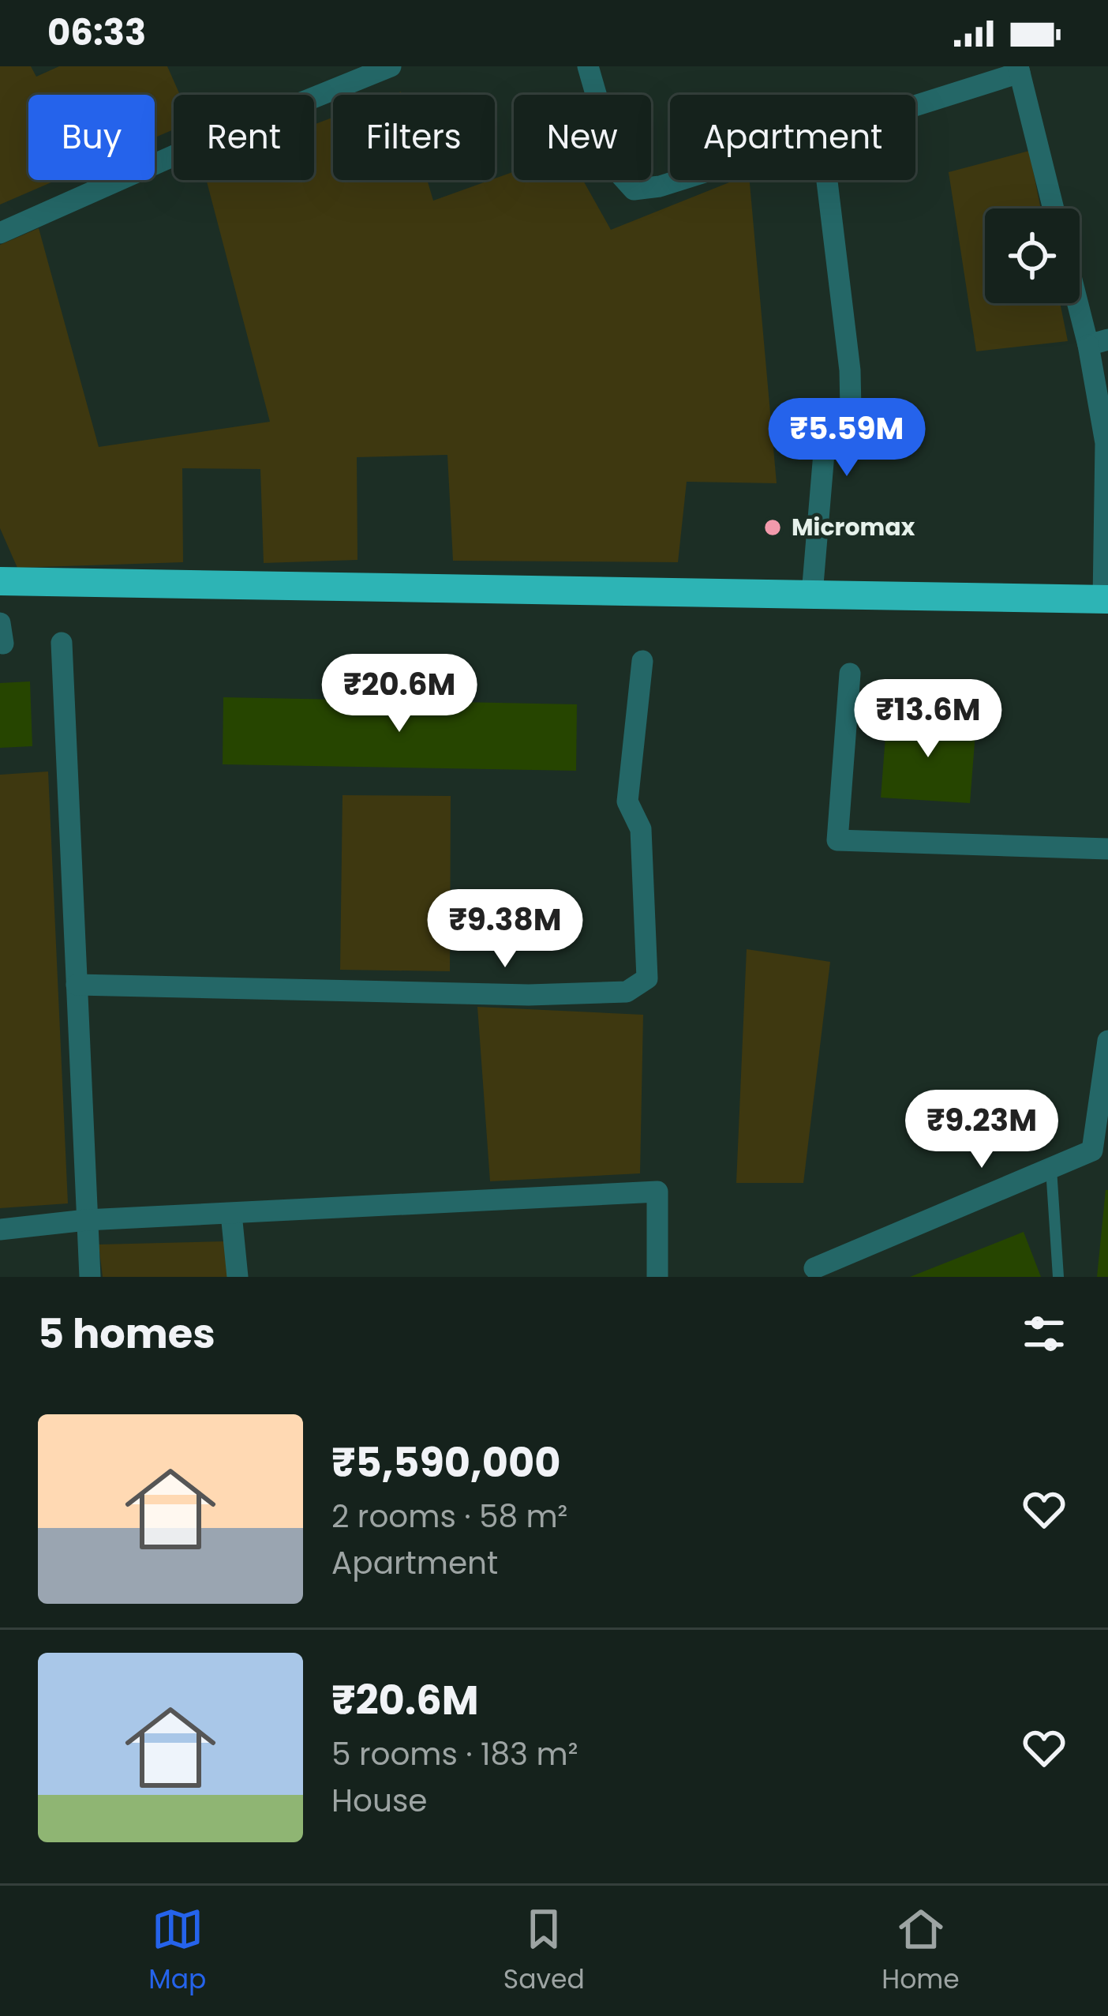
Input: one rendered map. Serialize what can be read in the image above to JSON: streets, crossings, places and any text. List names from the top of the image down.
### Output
{
  "places": ["Micromax"],
  "page": {
    "status": "06:33",
    "chip": [
      "Buy",
      "Rent",
      "Filters",
      "New",
      "Apartment"
    ],
    "price": [
      "₹5.59M",
      "₹20.6M",
      "₹13.6M",
      "₹9.38M",
      "₹9.23M"
    ],
    "heading": "5 homes",
    "list": [
      {
        "name": "₹5,590,000",
        "note": "2 rooms · 58 m² · Apartment"
      },
      {
        "name": "₹20.6M",
        "note": "5 rooms · 183 m² · House"
      }
    ],
    "tabs": ["Map", "Saved", "Home"]
  }
}
